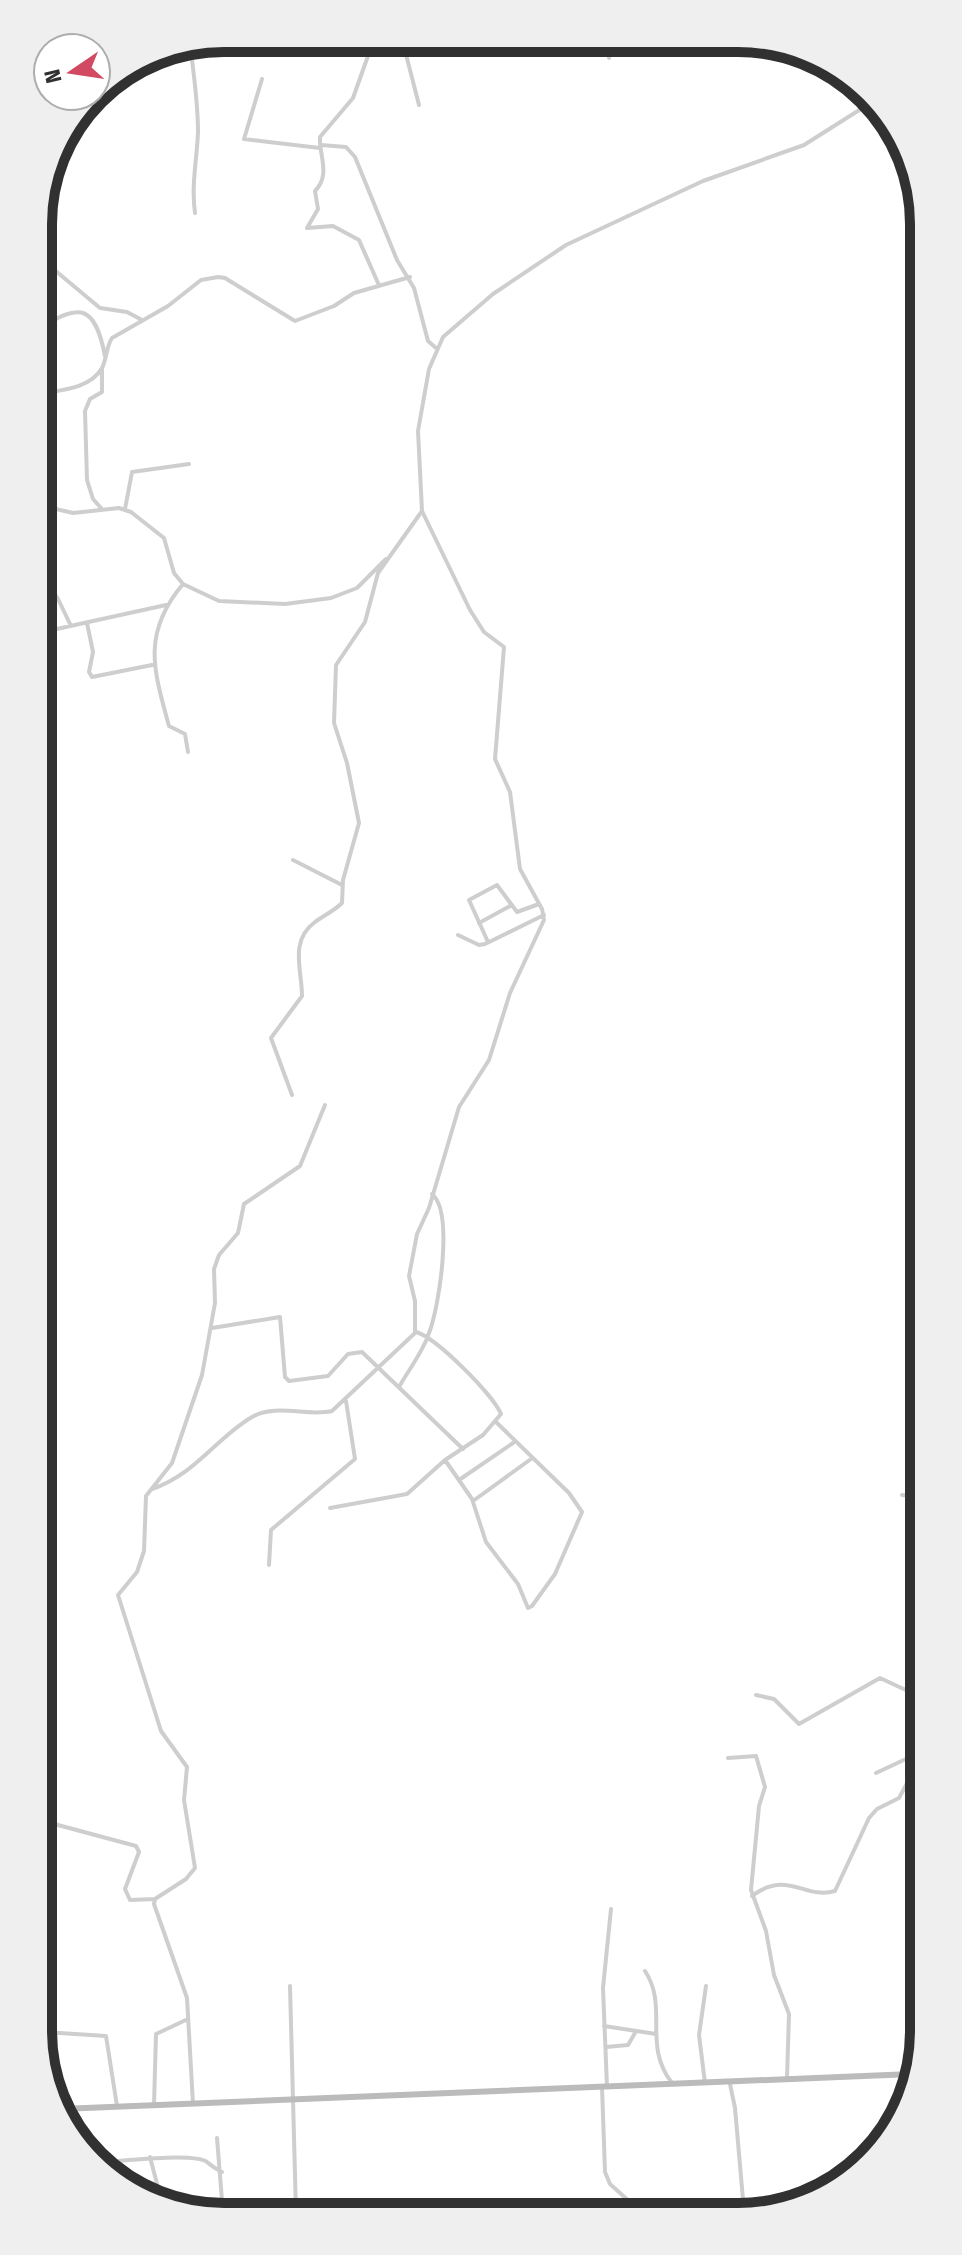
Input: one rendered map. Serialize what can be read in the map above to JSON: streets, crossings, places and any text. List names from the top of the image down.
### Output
{
  "north": "left"
}
